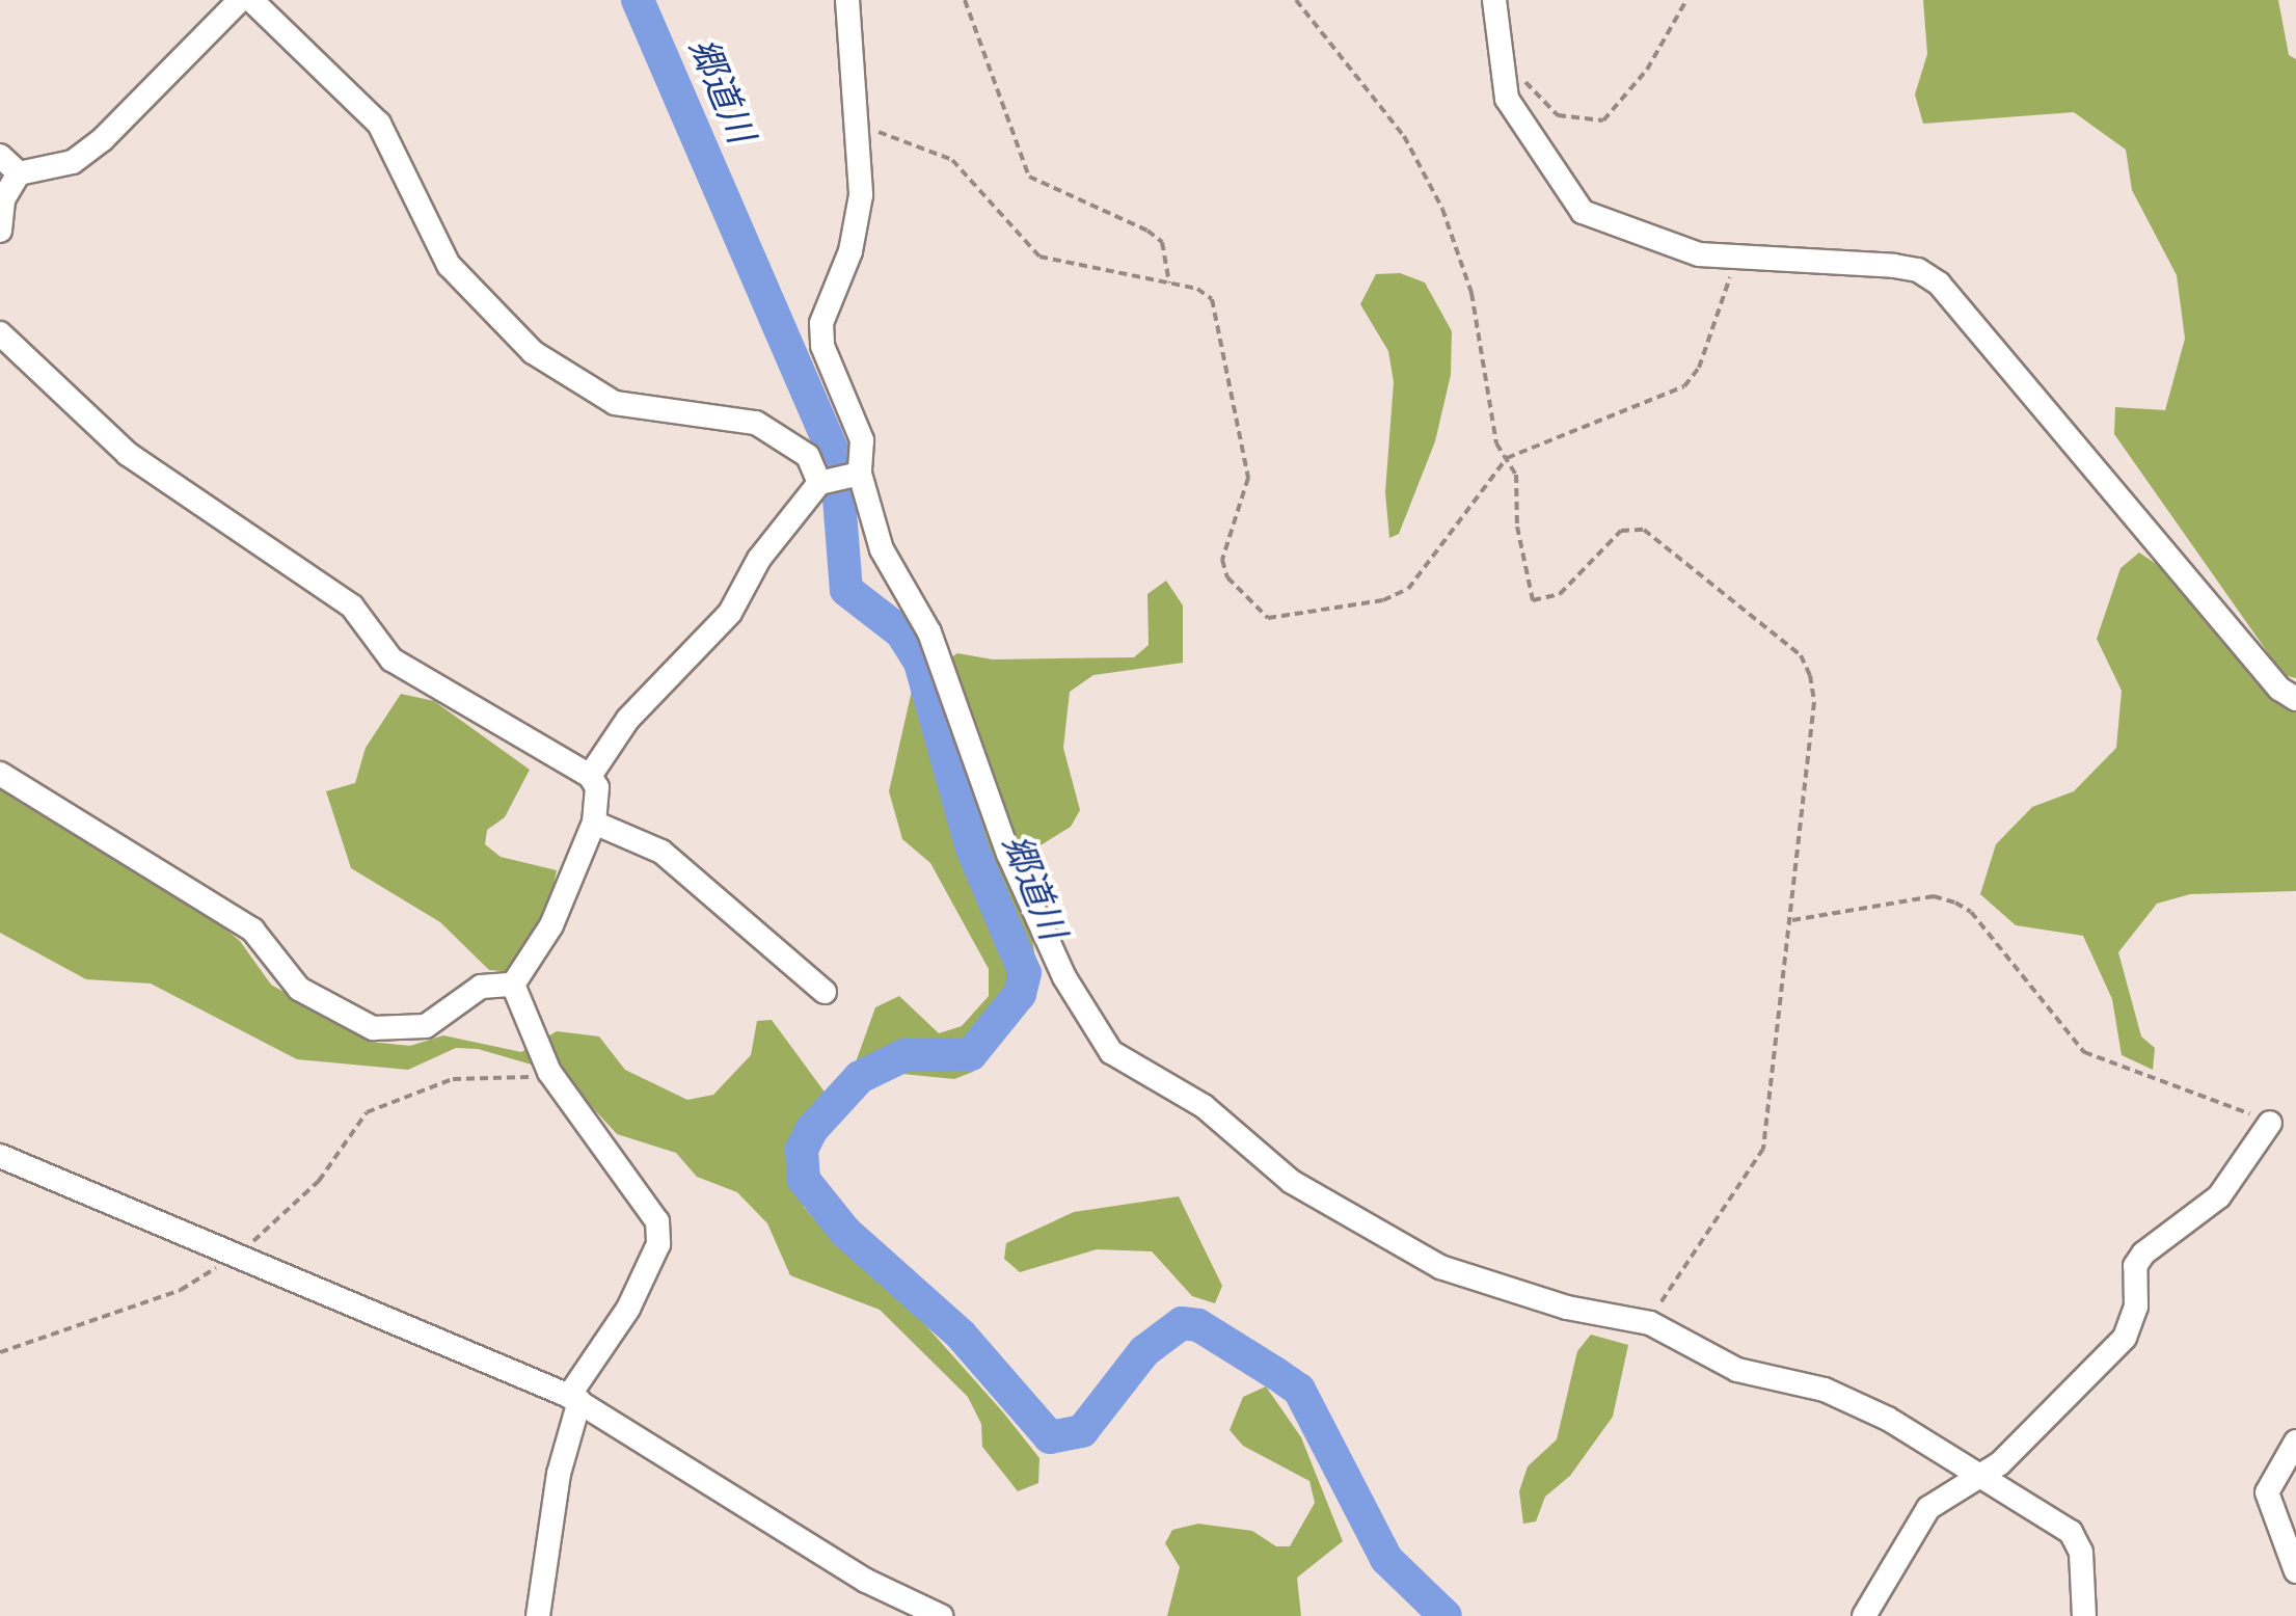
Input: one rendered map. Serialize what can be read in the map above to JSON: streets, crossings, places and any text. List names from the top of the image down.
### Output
{
  "water": ["郷道川"]
}
